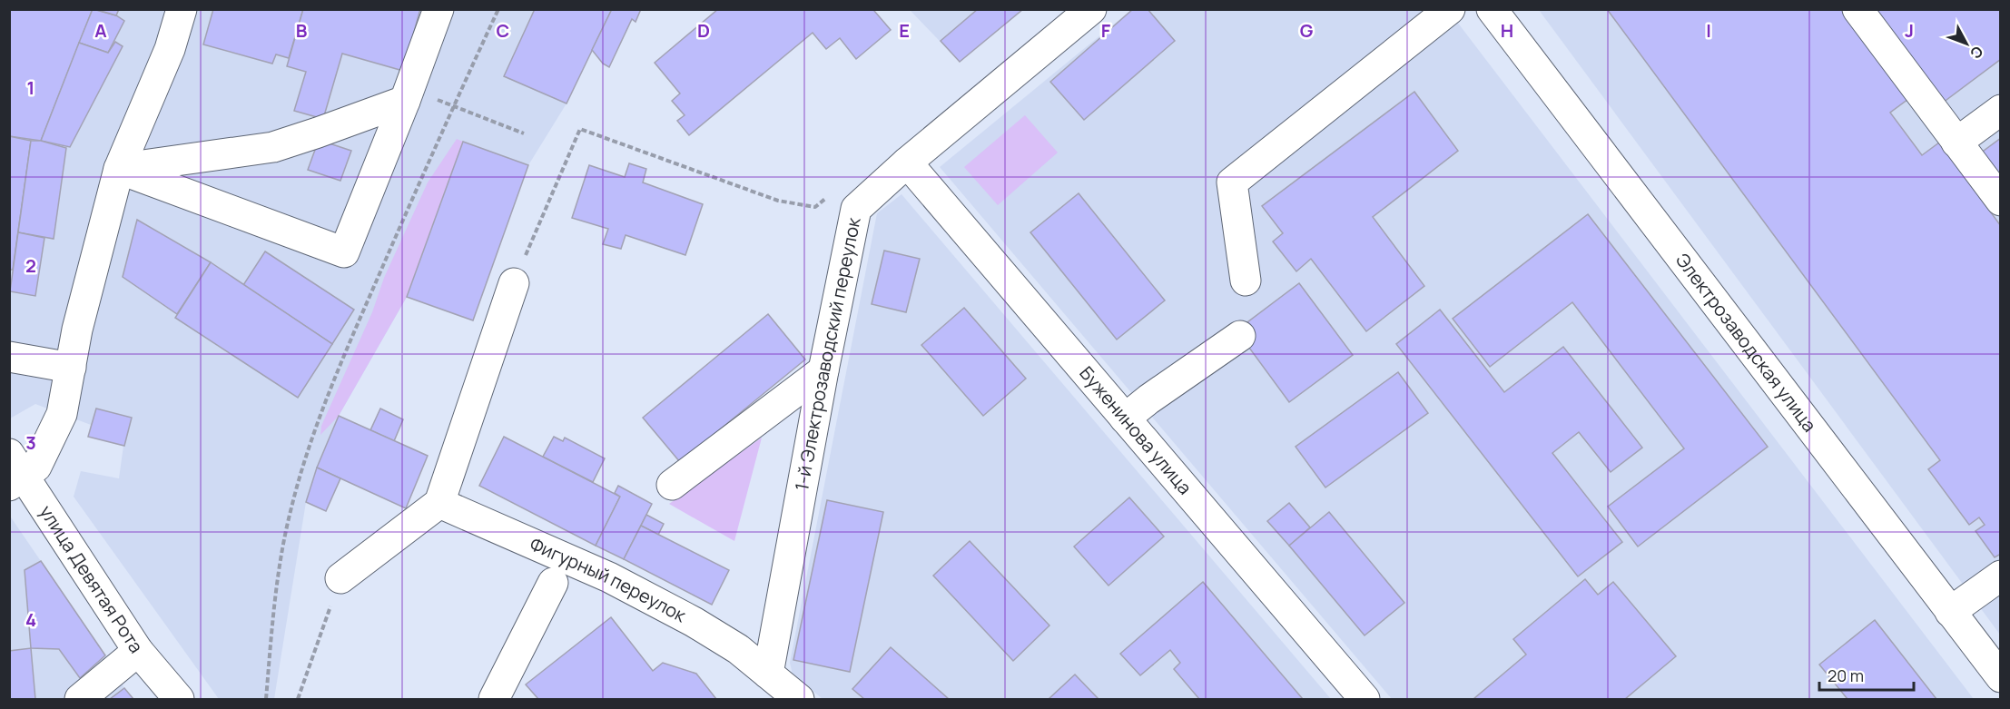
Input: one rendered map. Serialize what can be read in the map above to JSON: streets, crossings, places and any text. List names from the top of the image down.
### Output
{
  "streets": {
    "street": [
      "Электрозаводская улица",
      "1-й Электрозаводский переулок",
      "Буженинова улица",
      "улица Девятая Рота",
      "Фигурный переулок"
    ]
  },
  "crossings": [
    ["1-й Электрозаводский переулок", "Буженинова улица"],
    ["1-й Электрозаводский переулок", "Фигурный переулок"]
  ],
  "scale_bar": "20 m",
  "north": "bottom right",
  "grid": {
    "columns": [
      "A",
      "B",
      "C",
      "D",
      "E",
      "F",
      "G",
      "H",
      "I",
      "J"
    ],
    "rows": [
      "1",
      "2",
      "3",
      "4"
    ]
  }
}
